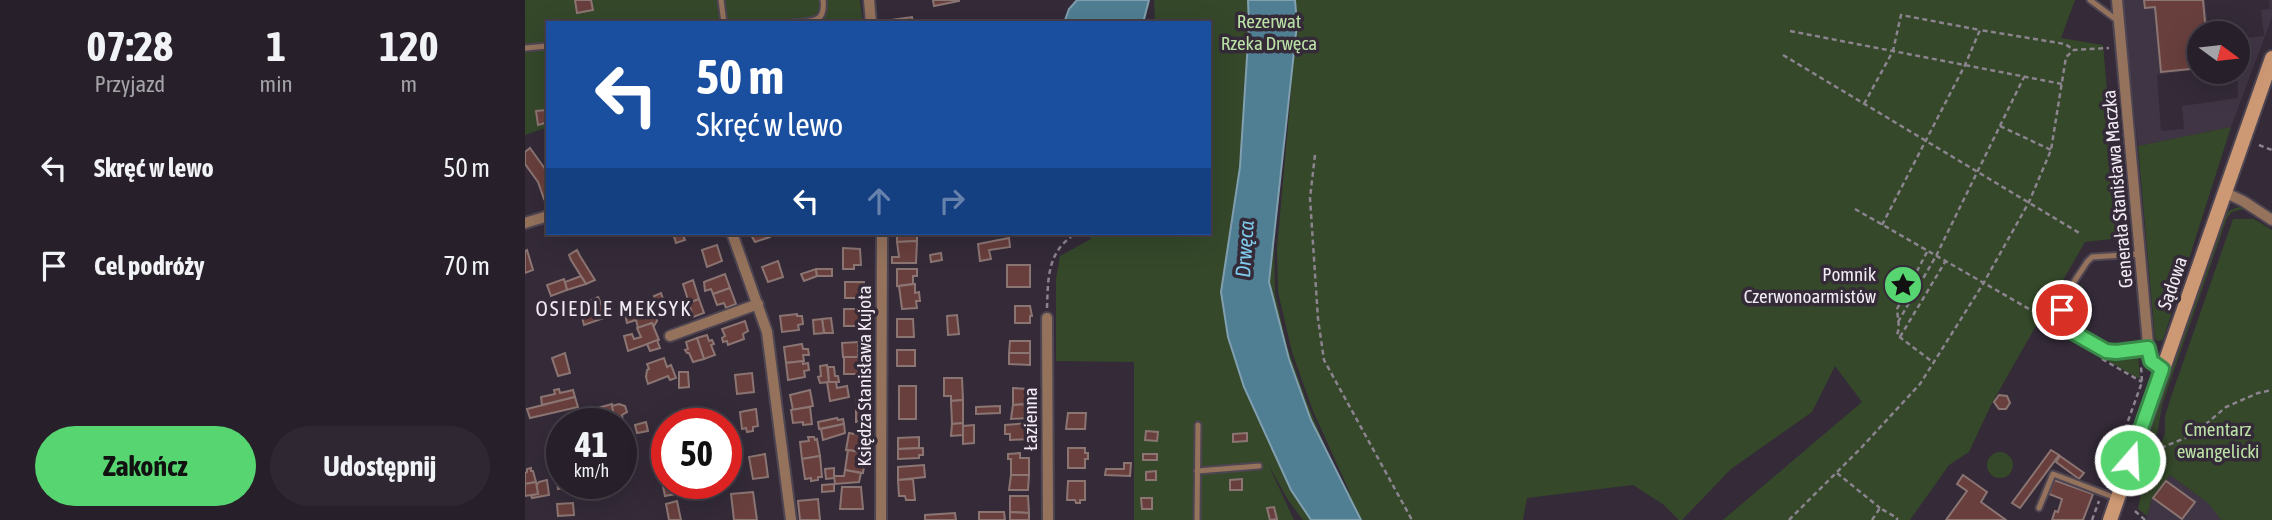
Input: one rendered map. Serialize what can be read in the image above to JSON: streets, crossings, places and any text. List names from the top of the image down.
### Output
{
  "streets": {
    "main road": ["Sądowa"],
    "street": ["Generała Stanisława Maczka", "Księdza Stanisława Kujota", "Łazienna"]
  },
  "crossings": [
    ["Generała Stanisława Maczka", "Sądowa"]
  ],
  "districts": ["OSIEDLE MEKSYK"],
  "water": ["Drwęca"],
  "parks": ["Rezerwat Rzeka Drwęca", "Cmentarz ewangelicki"],
  "places": {
    "place": ["Pomnik Czerwonoarmistów"]
  },
  "north": "right",
  "page": {
    "eta": [
      "07:28",
      "Przyjazd",
      "1",
      "min",
      "120",
      "m"
    ],
    "turn": ["50 m", "Skręć w lewo"],
    "list": [
      {
        "name": "Skręć w lewo",
        "value": "50 m"
      },
      {
        "name": "Cel podróży",
        "value": "70 m"
      }
    ],
    "speed": "41 km/h",
    "limit": "50",
    "buttons": ["Zakończ", "Udostępnij"]
  }
}
